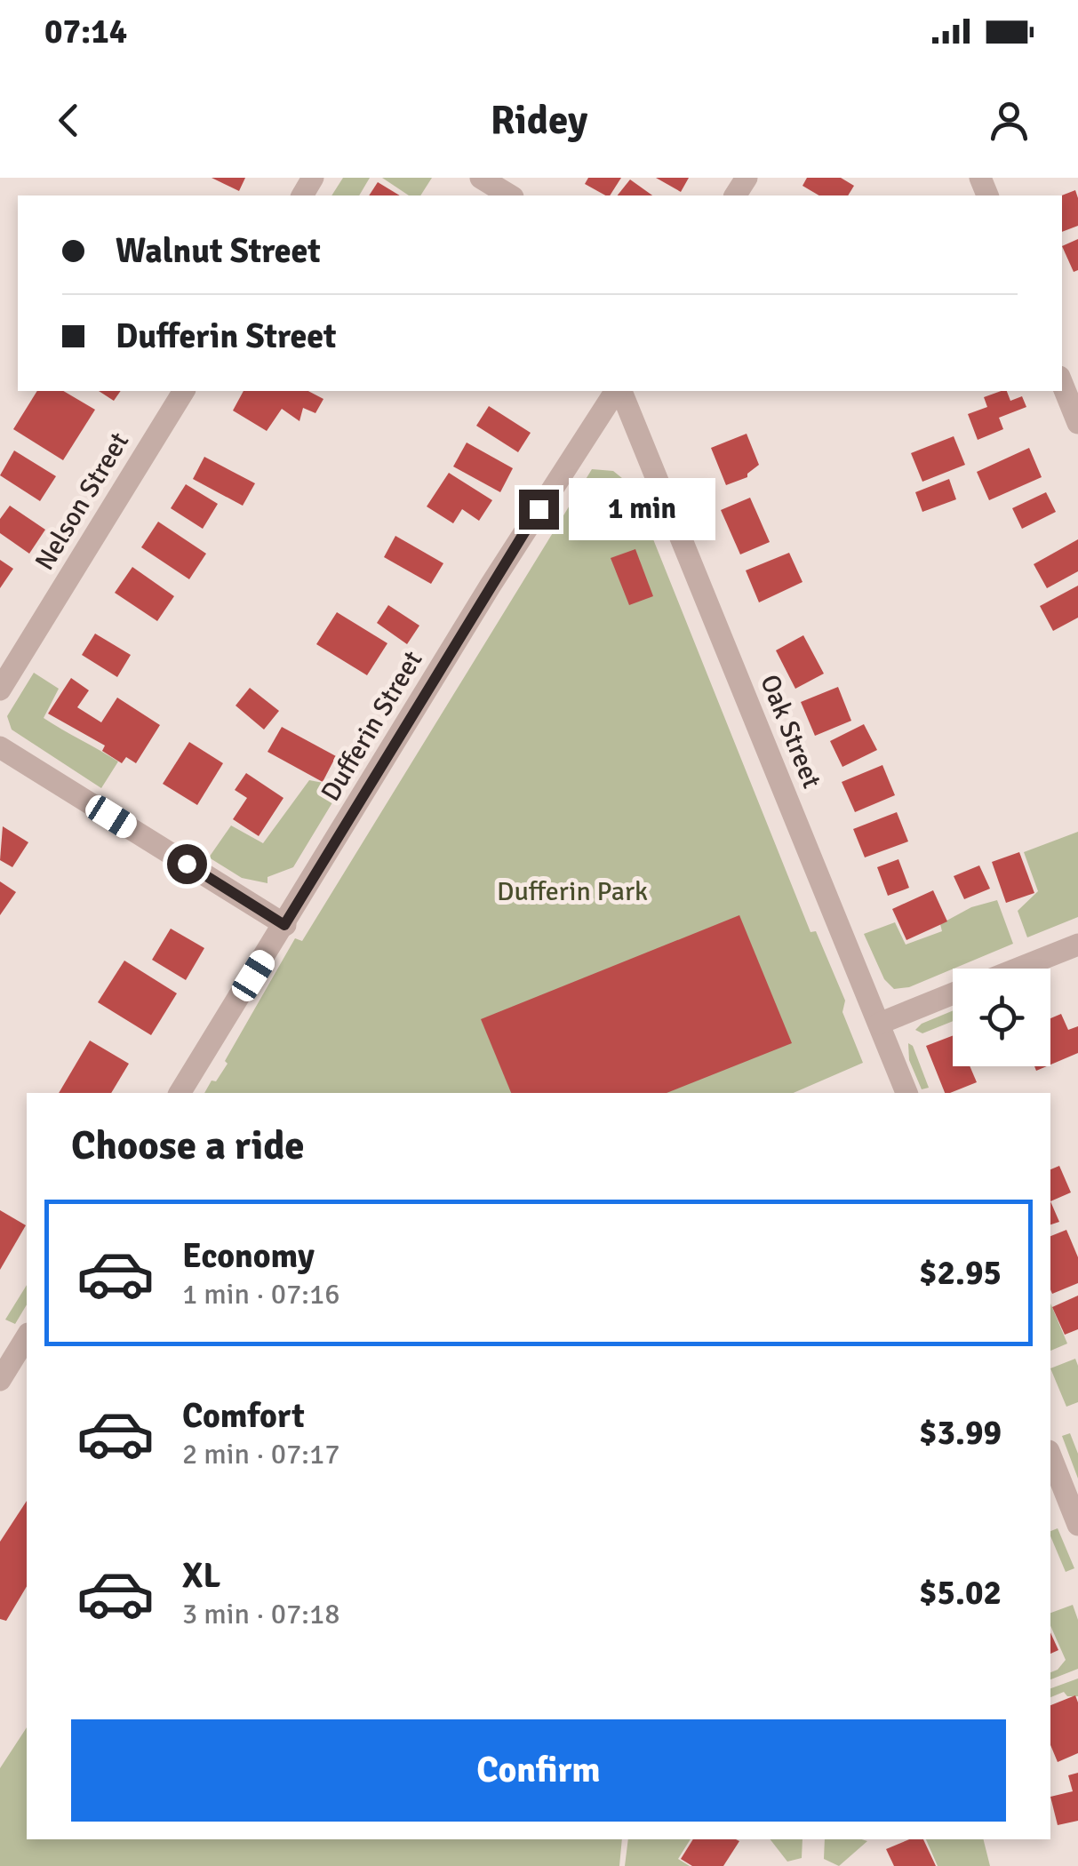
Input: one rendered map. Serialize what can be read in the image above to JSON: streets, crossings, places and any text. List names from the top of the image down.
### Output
{
  "streets": {
    "street": ["Nelson Street", "Dufferin Street", "Oak Street"]
  },
  "parks": ["Dufferin Park"],
  "page": {
    "status": "07:14",
    "header": "Ridey",
    "banner": ["Walnut Street", "Dufferin Street"],
    "bubble": "1 min",
    "heading": "Choose a ride",
    "list": [
      {
        "name": "Economy",
        "note": "1 min · 07:16",
        "value": "$2.95"
      },
      {
        "name": "Comfort",
        "note": "2 min · 07:17",
        "value": "$3.99"
      },
      {
        "name": "XL",
        "note": "3 min · 07:18",
        "value": "$5.02"
      }
    ],
    "buttons": "Confirm"
  }
}
